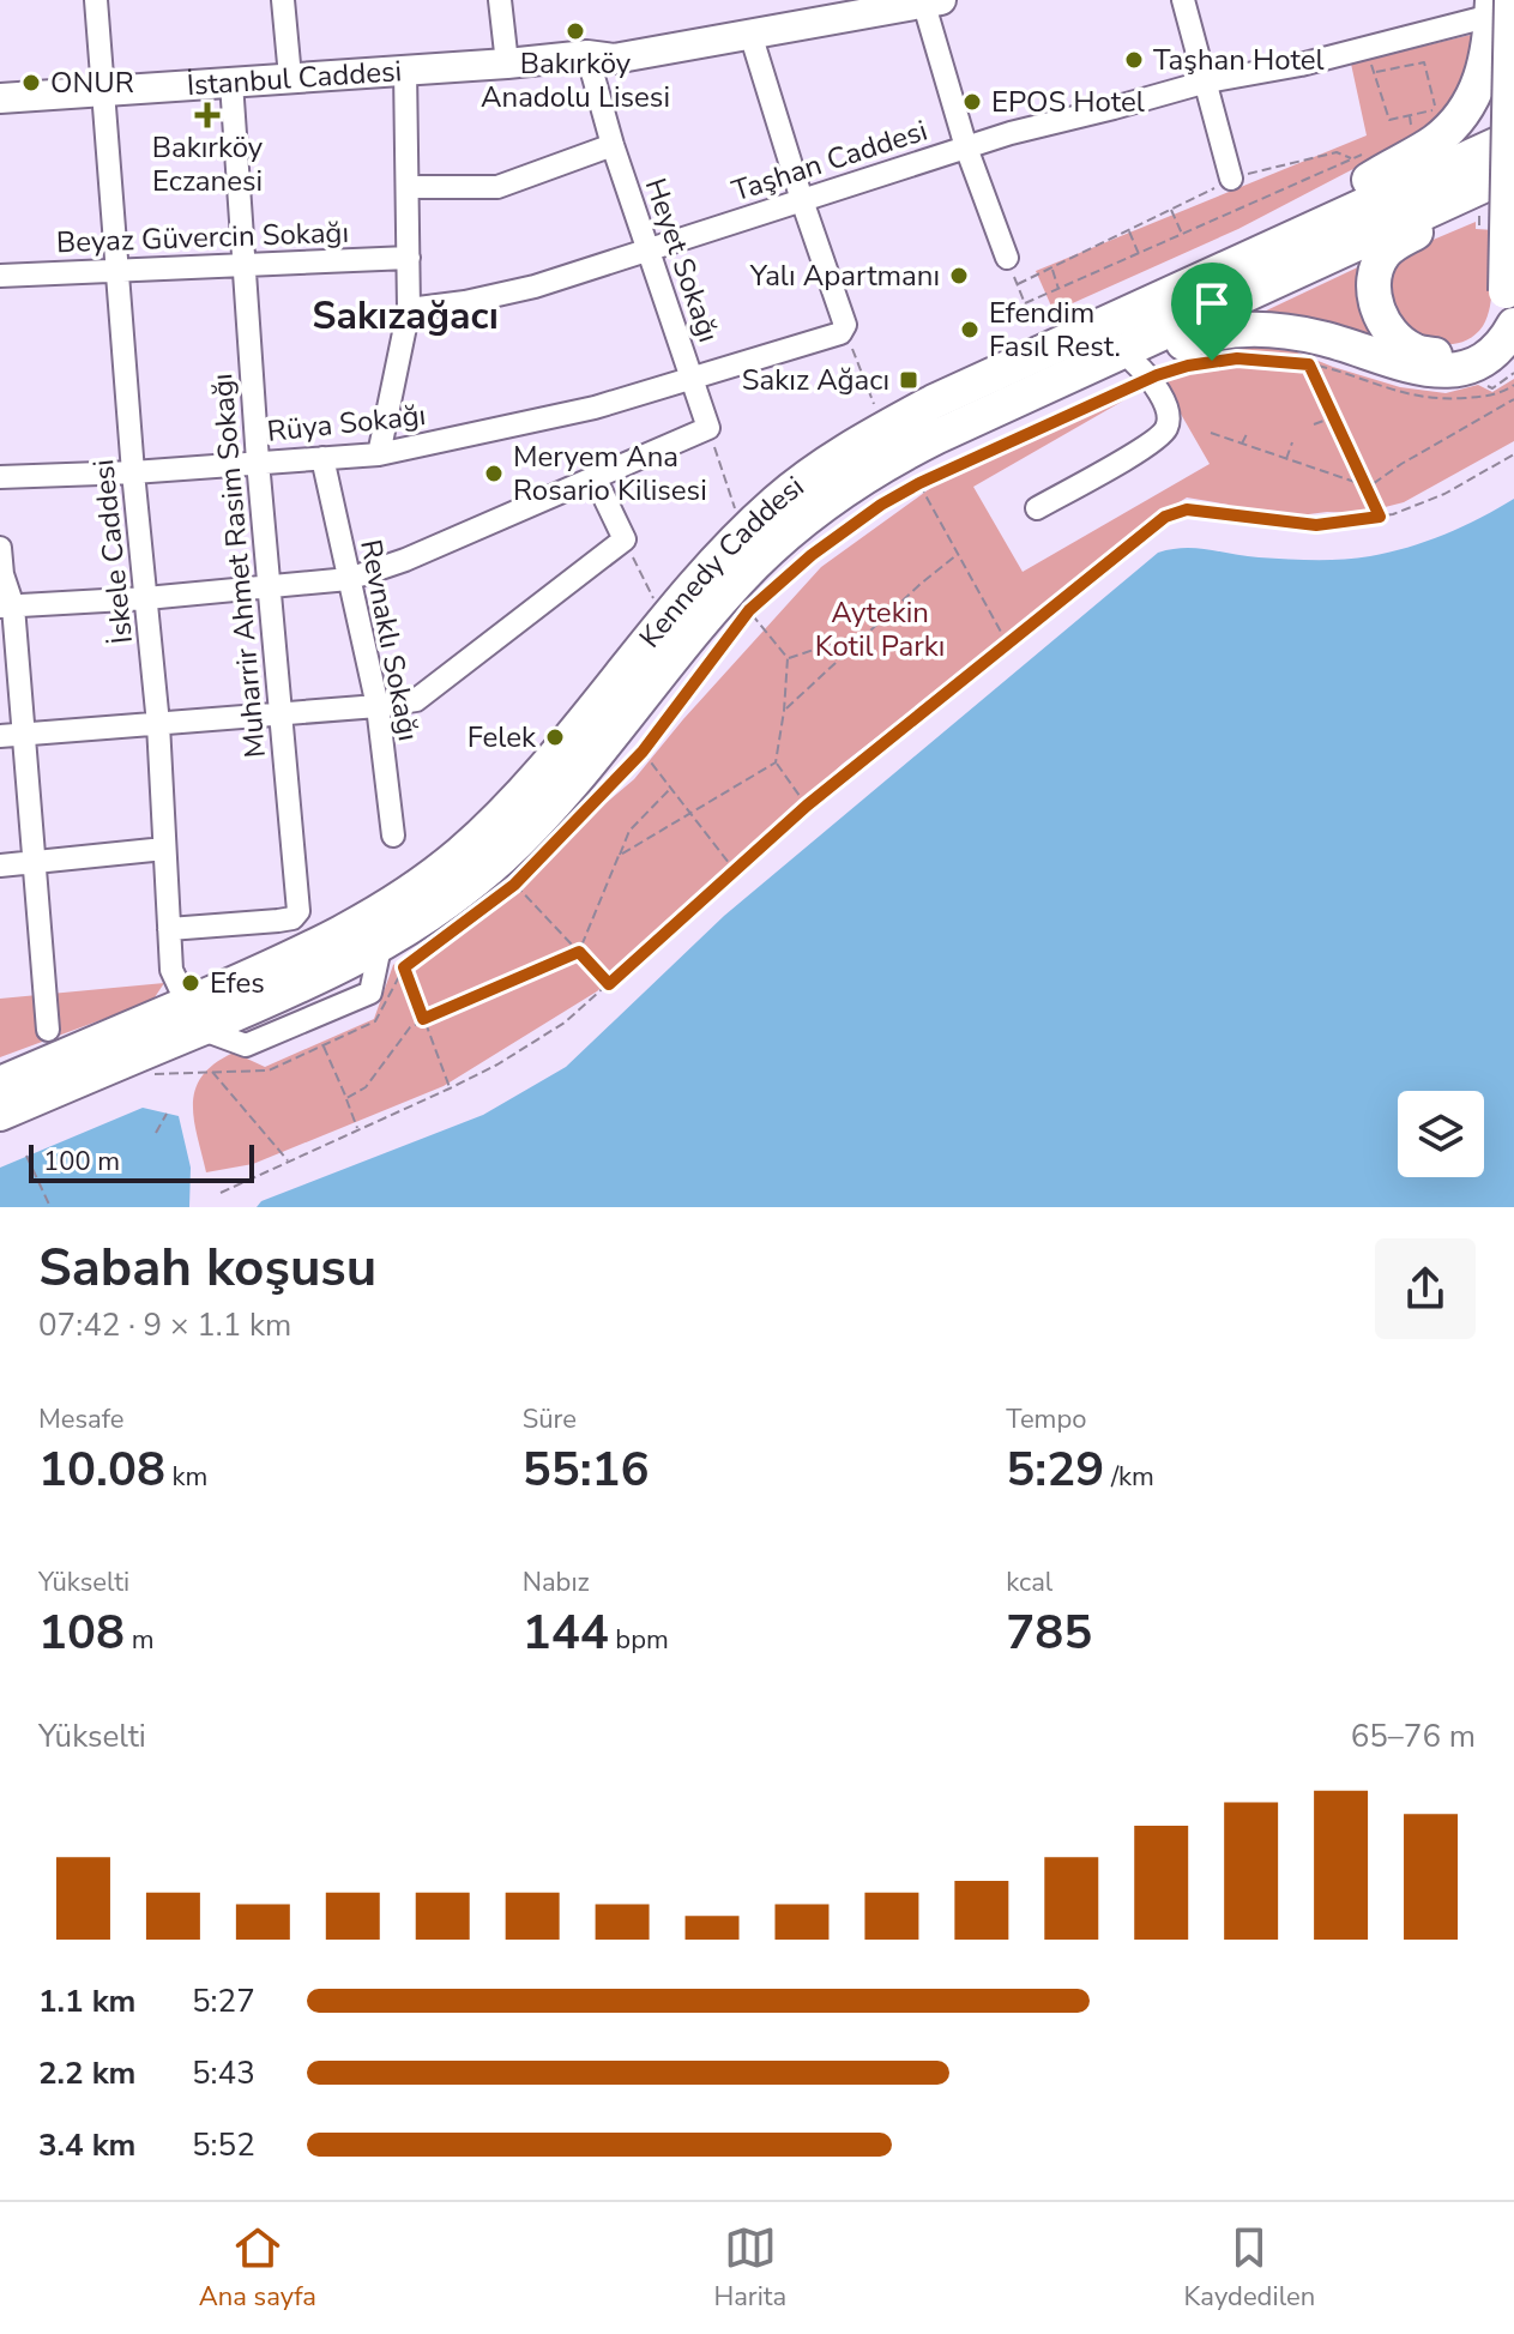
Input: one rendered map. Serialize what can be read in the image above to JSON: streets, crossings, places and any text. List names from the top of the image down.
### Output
{
  "streets": {
    "highway": ["Kennedy Caddesi"],
    "main road": ["İstanbul Caddesi"],
    "street": [
      "Taşhan Caddesi",
      "Beyaz Güvercin Sokağı",
      "Heyet Sokağı",
      "Rüya Sokağı",
      "İskele Caddesi",
      "Muharrir Ahmet Rasim Sokağı",
      "Revnaklı Sokağı"
    ]
  },
  "crossings": [
    ["İstanbul Caddesi", "Heyet Sokağı"],
    ["İstanbul Caddesi", "İskele Caddesi"],
    ["İstanbul Caddesi", "Muharrir Ahmet Rasim Sokağı"],
    ["Taşhan Caddesi", "Heyet Sokağı"],
    ["Taşhan Caddesi", "Rüya Sokağı"],
    ["Beyaz Güvercin Sokağı", "İskele Caddesi"],
    ["Beyaz Güvercin Sokağı", "Muharrir Ahmet Rasim Sokağı"],
    ["Heyet Sokağı", "Rüya Sokağı"],
    ["Rüya Sokağı", "İskele Caddesi"],
    ["Rüya Sokağı", "Muharrir Ahmet Rasim Sokağı"],
    ["Rüya Sokağı", "Revnaklı Sokağı"],
    ["İskele Caddesi", "Muharrir Ahmet Rasim Sokağı"],
    ["İskele Caddesi", "Kennedy Caddesi"]
  ],
  "districts": ["Sakızağacı"],
  "parks": ["Aytekin Kotil Parkı"],
  "places": {
    "other": [
      "Bakırköy Anadolu Lisesi",
      "Taşhan Hotel",
      "ONUR",
      "EPOS Hotel",
      "Yalı Apartmanı",
      "Efendim Fasıl Rest.",
      "Meryem Ana Rosario Kilisesi",
      "Felek",
      "Efes"
    ],
    "health": ["Bakırköy Eczanesi"],
    "transit": ["Sakız Ağacı"]
  },
  "scale_bar": "100 m",
  "page": {
    "scale": "100 m",
    "heading": ["Sabah koşusu", "07:42 · 9 × 1.1 km"],
    "stats": [
      ["Mesafe", "10.08 km"],
      ["Süre", "55:16"],
      ["Tempo", "5:29 /km"],
      ["Yükselti", "108 m"],
      ["Nabız", "144 bpm"],
      ["kcal", "785"]
    ],
    "chart": ["Yükselti", "65–76 m"],
    "list": [
      {
        "name": "1.1 km",
        "note": "5:27"
      },
      {
        "name": "2.2 km",
        "note": "5:43"
      },
      {
        "name": "3.4 km",
        "note": "5:52"
      }
    ],
    "tabs": ["Ana sayfa", "Harita", "Kaydedilen"]
  }
}
